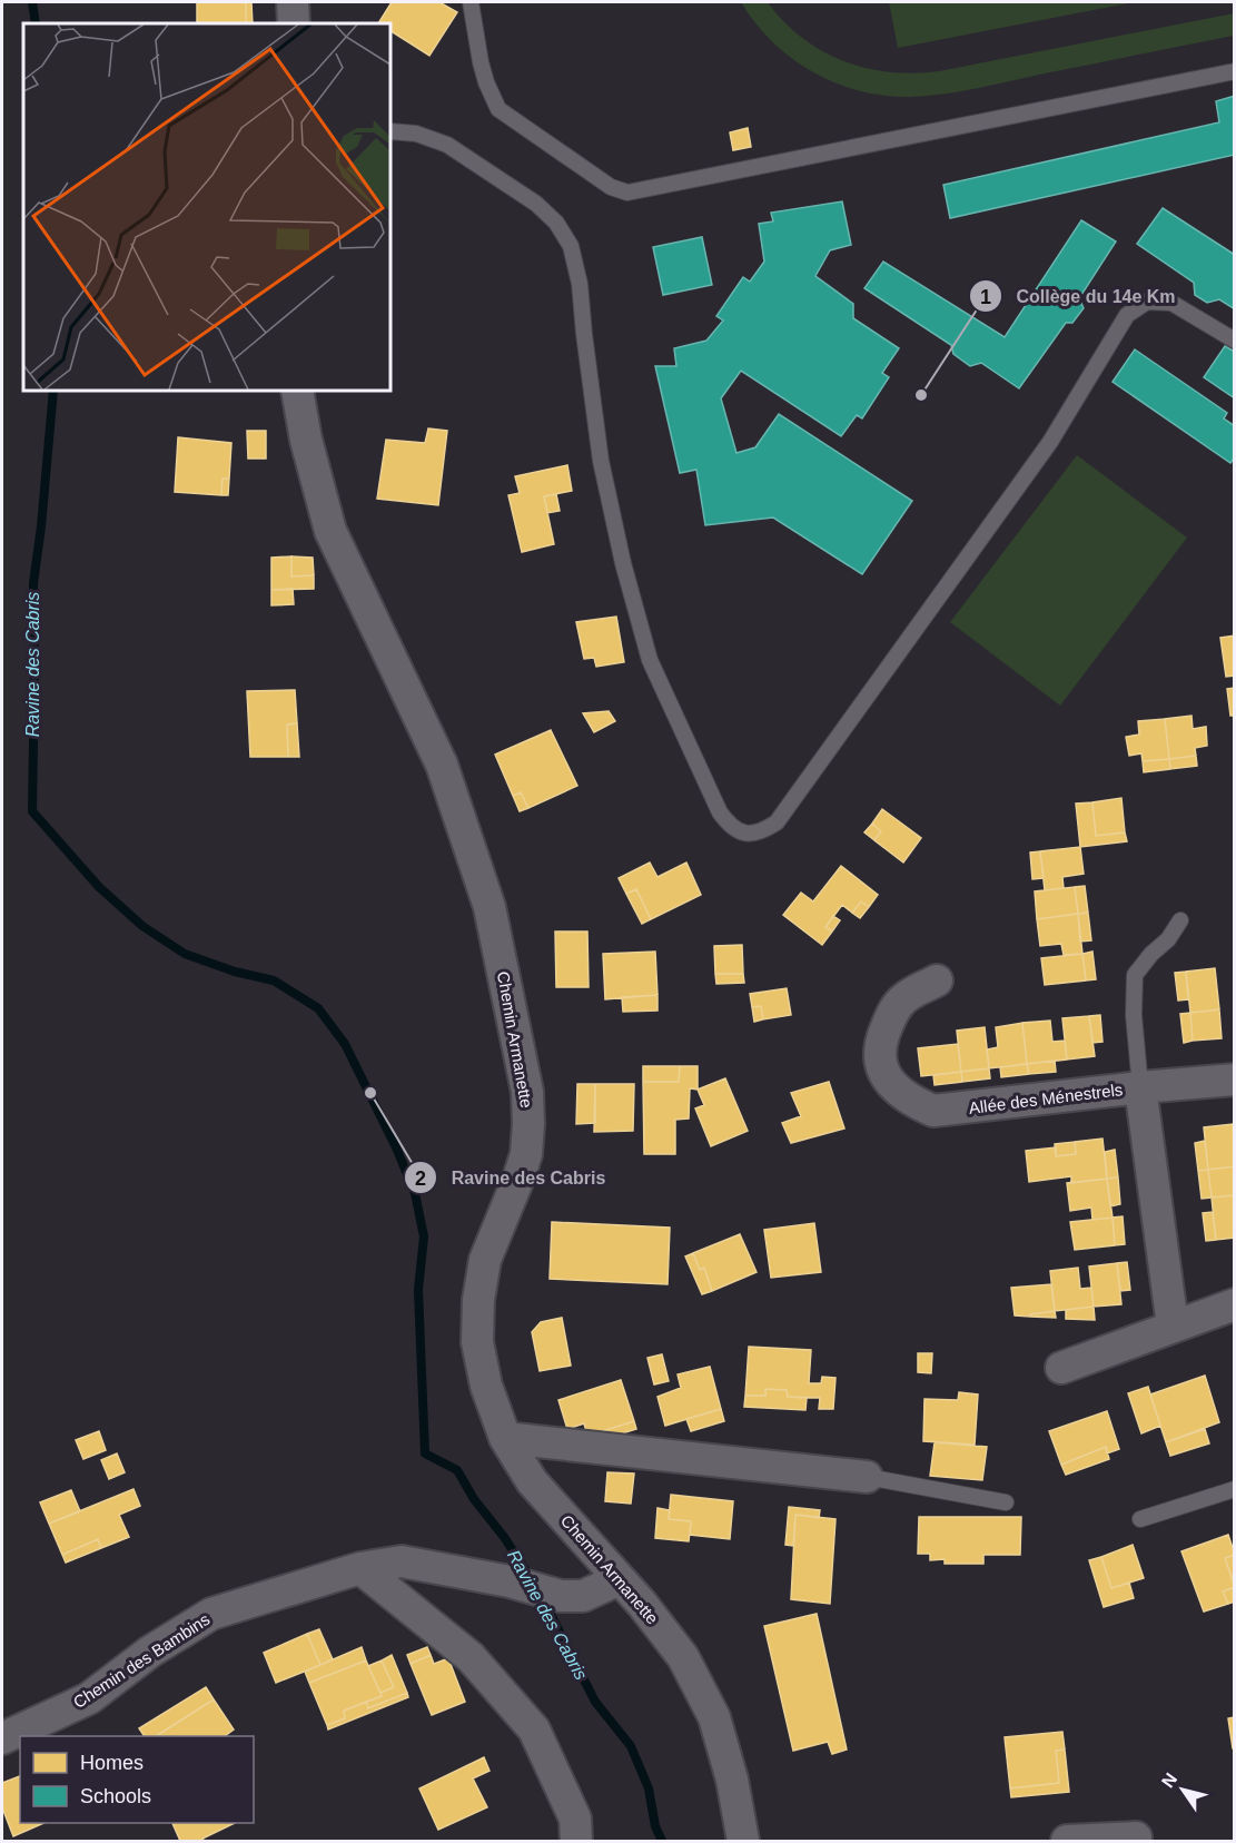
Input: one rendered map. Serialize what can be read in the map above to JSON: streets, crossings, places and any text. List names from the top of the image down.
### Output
{
  "streets": {
    "street": ["Chemin Armanette", "Allée des Ménestrels", "Chemin des Bambins"]
  },
  "crossings": [
    ["Chemin Armanette", "Chemin des Bambins"]
  ],
  "water": ["Ravine des Cabris"],
  "places": ["Collège du 14e Km", "Ravine des Cabris"],
  "legend": ["Homes", "Schools"],
  "north": "top left"
}
